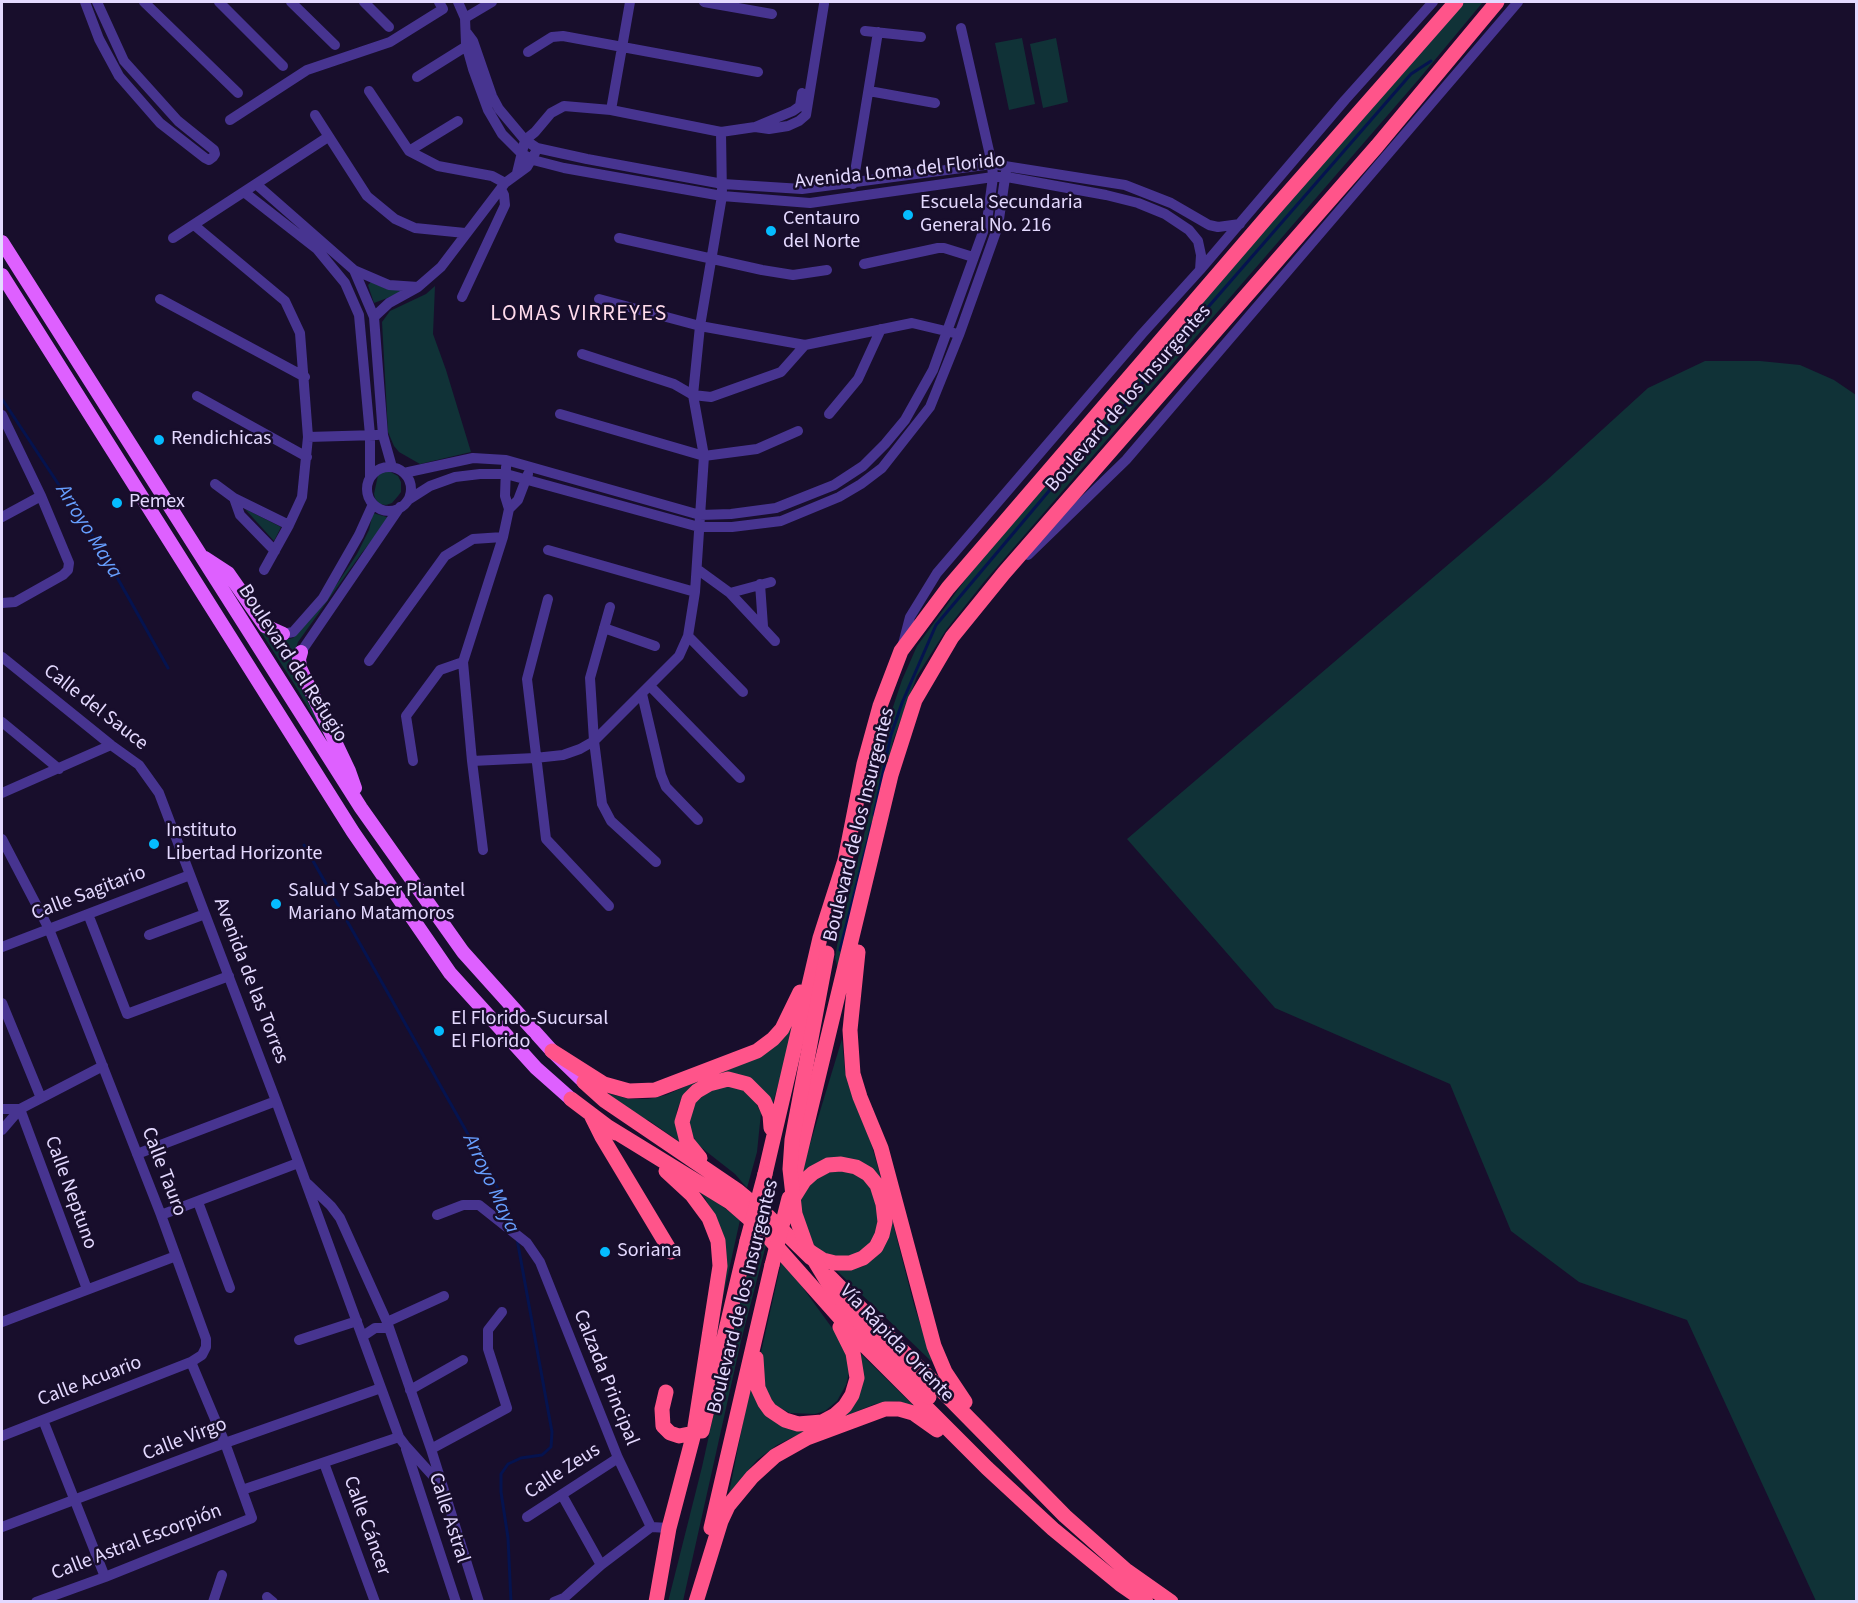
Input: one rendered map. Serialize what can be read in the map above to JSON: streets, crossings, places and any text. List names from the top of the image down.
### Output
{
  "streets": {
    "highway": ["Boulevard de los Insurgentes", "Vía Rápida Oriente"],
    "main road": ["Boulevard del Refugio"],
    "street": [
      "Avenida Loma del Florido",
      "Calle del Sauce",
      "Calle Sagitario",
      "Avenida de las Torres",
      "Calle Tauro",
      "Calle Neptuno",
      "Calzada Principal",
      "Calle Acuario",
      "Calle Virgo",
      "Calle Zeus",
      "Calle Astral",
      "Calle Cáncer",
      "Calle Astral Escorpión"
    ]
  },
  "crossings": [
    ["Calle del Sauce", "Avenida de las Torres"],
    ["Calle Sagitario", "Avenida de las Torres"],
    ["Calle Sagitario", "Calle Tauro"],
    ["Avenida de las Torres", "Calle Virgo"],
    ["Avenida de las Torres", "Calle Astral"],
    ["Avenida de las Torres", "Calle Astral Escorpión"],
    ["Calle Tauro", "Calle Acuario"],
    ["Calzada Principal", "Calle Zeus"],
    ["Calle Astral", "Calle Astral Escorpión"],
    ["Calle Cáncer", "Calle Astral Escorpión"]
  ],
  "districts": ["LOMAS VIRREYES"],
  "water": ["Arroyo Maya"],
  "places": [
    "Escuela Secundaria General No. 216",
    "Centauro del Norte",
    "Rendichicas",
    "Pemex",
    "Instituto Libertad Horizonte",
    "Salud Y Saber Plantel Mariano Matamoros",
    "El Florido-Sucursal El Florido",
    "Soriana"
  ]
}
